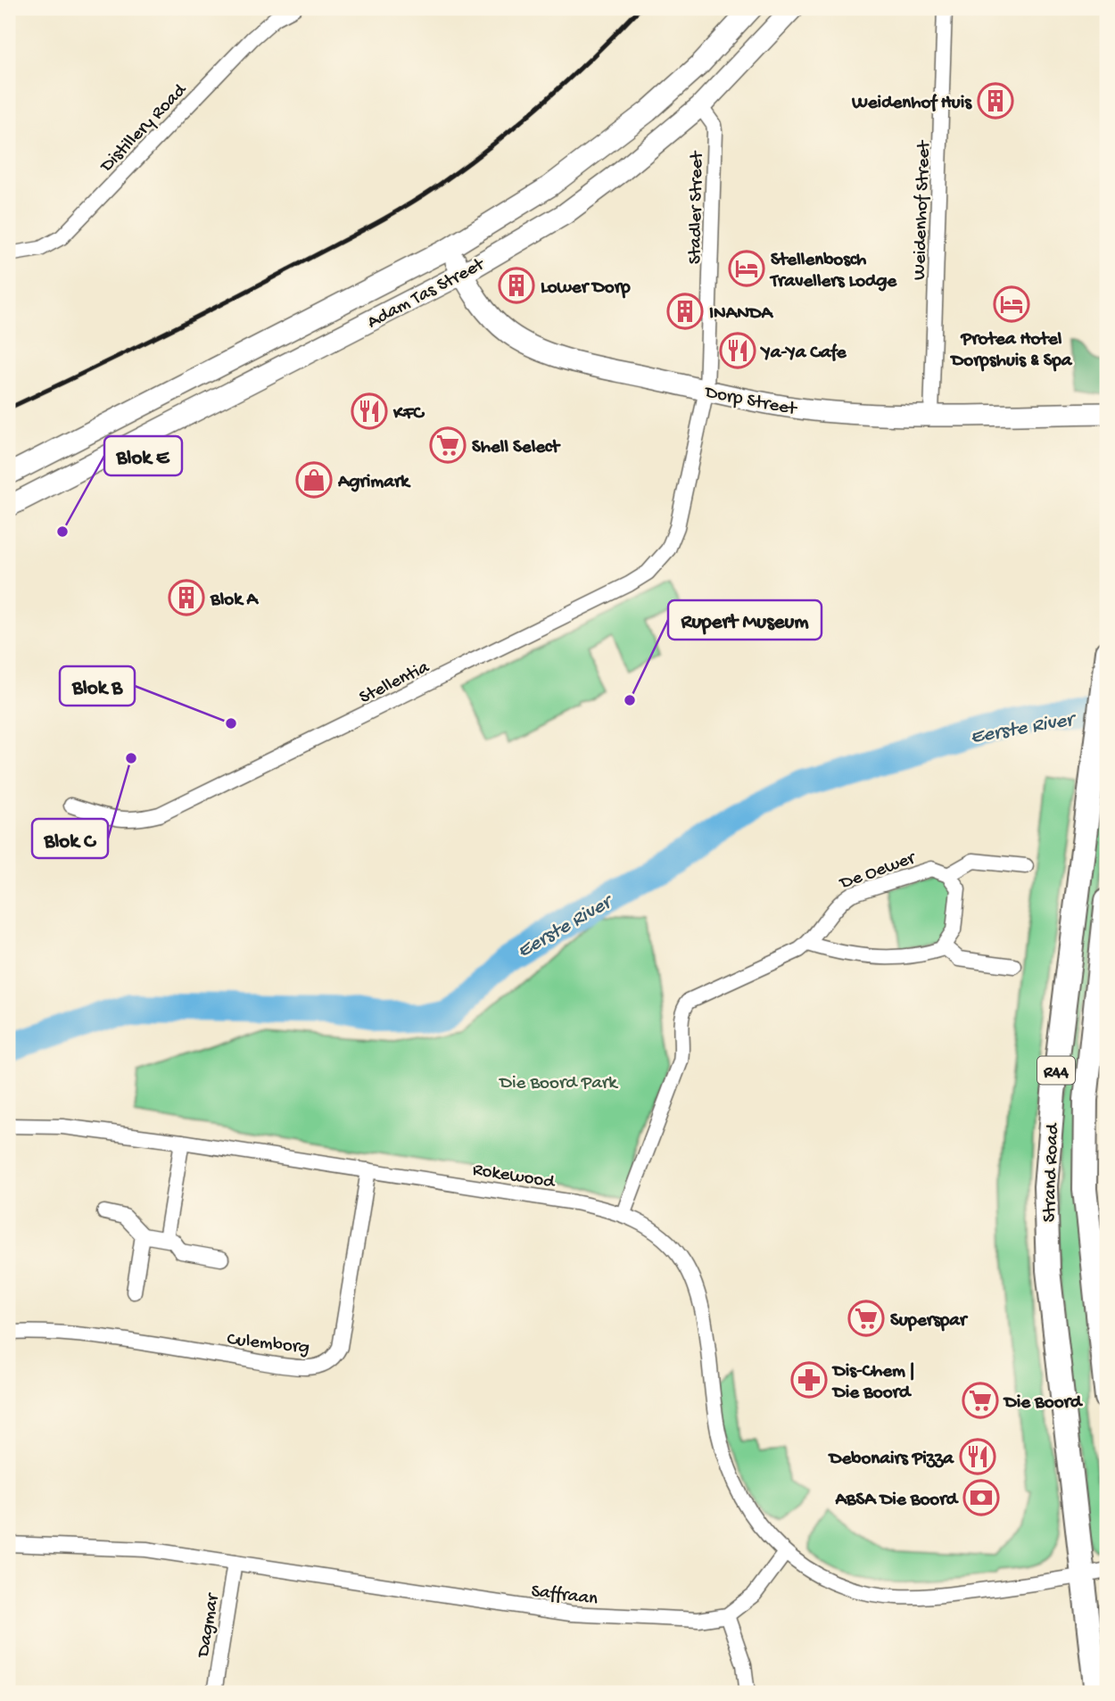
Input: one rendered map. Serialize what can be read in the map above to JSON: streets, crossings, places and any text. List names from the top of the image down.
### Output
{
  "streets": {
    "main road": [
      "Adam Tas Street",
      "Dorp Street",
      "R44",
      "Strand Road"
    ],
    "street": [
      "Distillery Road",
      "Stadler Street",
      "Weidenhof Street",
      "Stellentia",
      "De Oewer",
      "Rokewood",
      "Culemborg",
      "Saffraan",
      "Dagmar"
    ]
  },
  "crossings": [
    ["Stadler Street", "Adam Tas Street"],
    ["Stadler Street", "Dorp Street"],
    ["Stadler Street", "Stellentia"],
    ["Weidenhof Street", "Dorp Street"],
    ["Adam Tas Street", "Dorp Street"],
    ["De Oewer", "Rokewood"],
    ["Rokewood", "Culemborg"],
    ["Saffraan", "Dagmar"]
  ],
  "water": ["Eerste River"],
  "parks": ["Die Boord Park"],
  "places": {
    "building": [
      "Weidenhof Huis",
      "Lower Dorp",
      "INANDA",
      "Blok A"
    ],
    "hotel": ["Stellenbosch Travellers Lodge", "Protea Hotel Dorpshuis & Spa"],
    "restaurant": ["Ya-Ya Cafe", "KFC", "Debonairs Pizza"],
    "supermarket": ["Shell Select", "Superspar", "Die Boord"],
    "shop": ["Agrimark"],
    "other": [
      "Blok E",
      "Rupert Museum",
      "Blok B",
      "Blok C"
    ],
    "pharmacy": ["Dis-Chem | Die Boord"],
    "bank": ["ABSA Die Boord"]
  }
}
